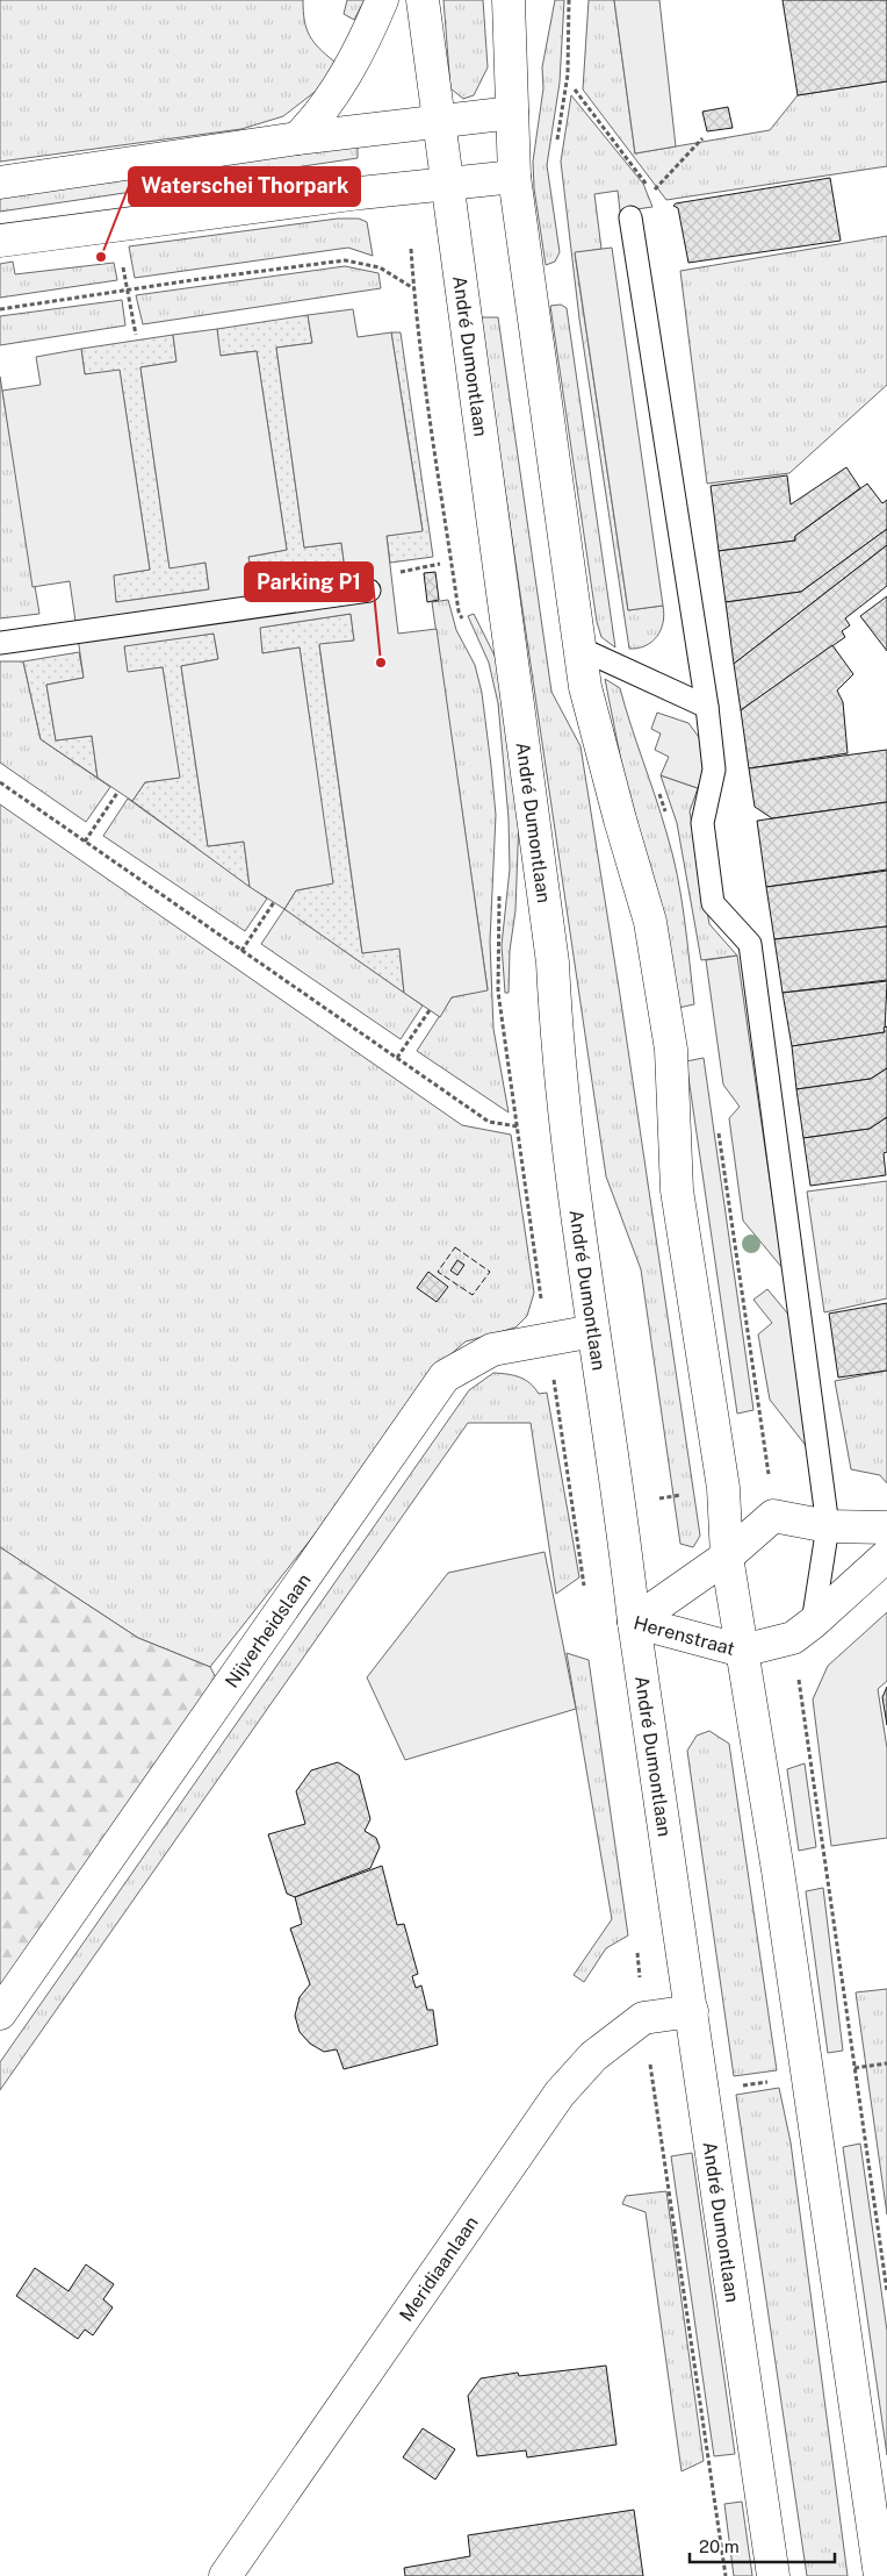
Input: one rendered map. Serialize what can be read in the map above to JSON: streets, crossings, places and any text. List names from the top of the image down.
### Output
{
  "streets": {
    "main road": [
      "André Dumontlaan",
      "Nijverheidslaan",
      "Herenstraat",
      "Meridiaanlaan"
    ]
  },
  "crossings": [
    ["André Dumontlaan", "Nijverheidslaan"],
    ["André Dumontlaan", "Herenstraat"],
    ["André Dumontlaan", "Meridiaanlaan"]
  ],
  "places": ["Waterschei Thorpark", "Parking P1"],
  "scale_bar": "20 m"
}
